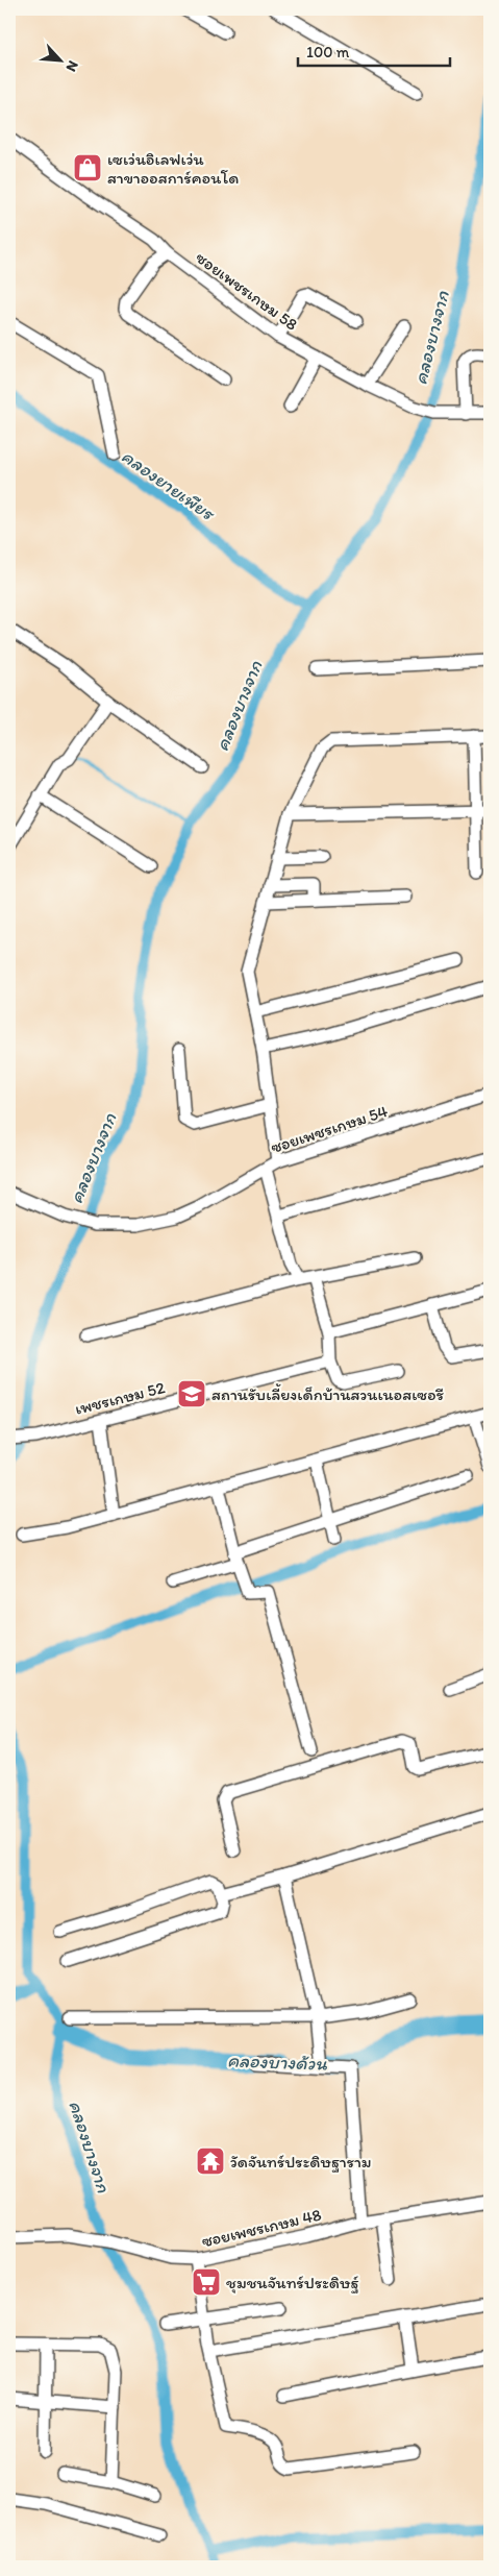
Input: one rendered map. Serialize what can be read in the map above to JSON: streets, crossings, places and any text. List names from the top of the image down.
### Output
{
  "streets": {
    "street": [
      "ซอยเพชรเกษม 58",
      "ซอยเพชรเกษม 54",
      "เพชรเกษม 52",
      "ซอยเพชรเกษม 48"
    ]
  },
  "water": ["คลองบางจาก", "คลองยายเพียร", "คลองบางด้วน"],
  "places": {
    "shop": ["เซเว่นอิเลฟเว่น สาขาออสการ์คอนโด"],
    "school or university": ["สถานรับเลี้ยงเด็กบ้านสวนเนอสเซอรี"],
    "temple": ["วัดจันทร์ประดิษฐาราม"],
    "supermarket": ["ชุมชนจันทร์ประดิษฐ์"]
  },
  "scale_bar": "100 m",
  "north": "bottom right"
}
